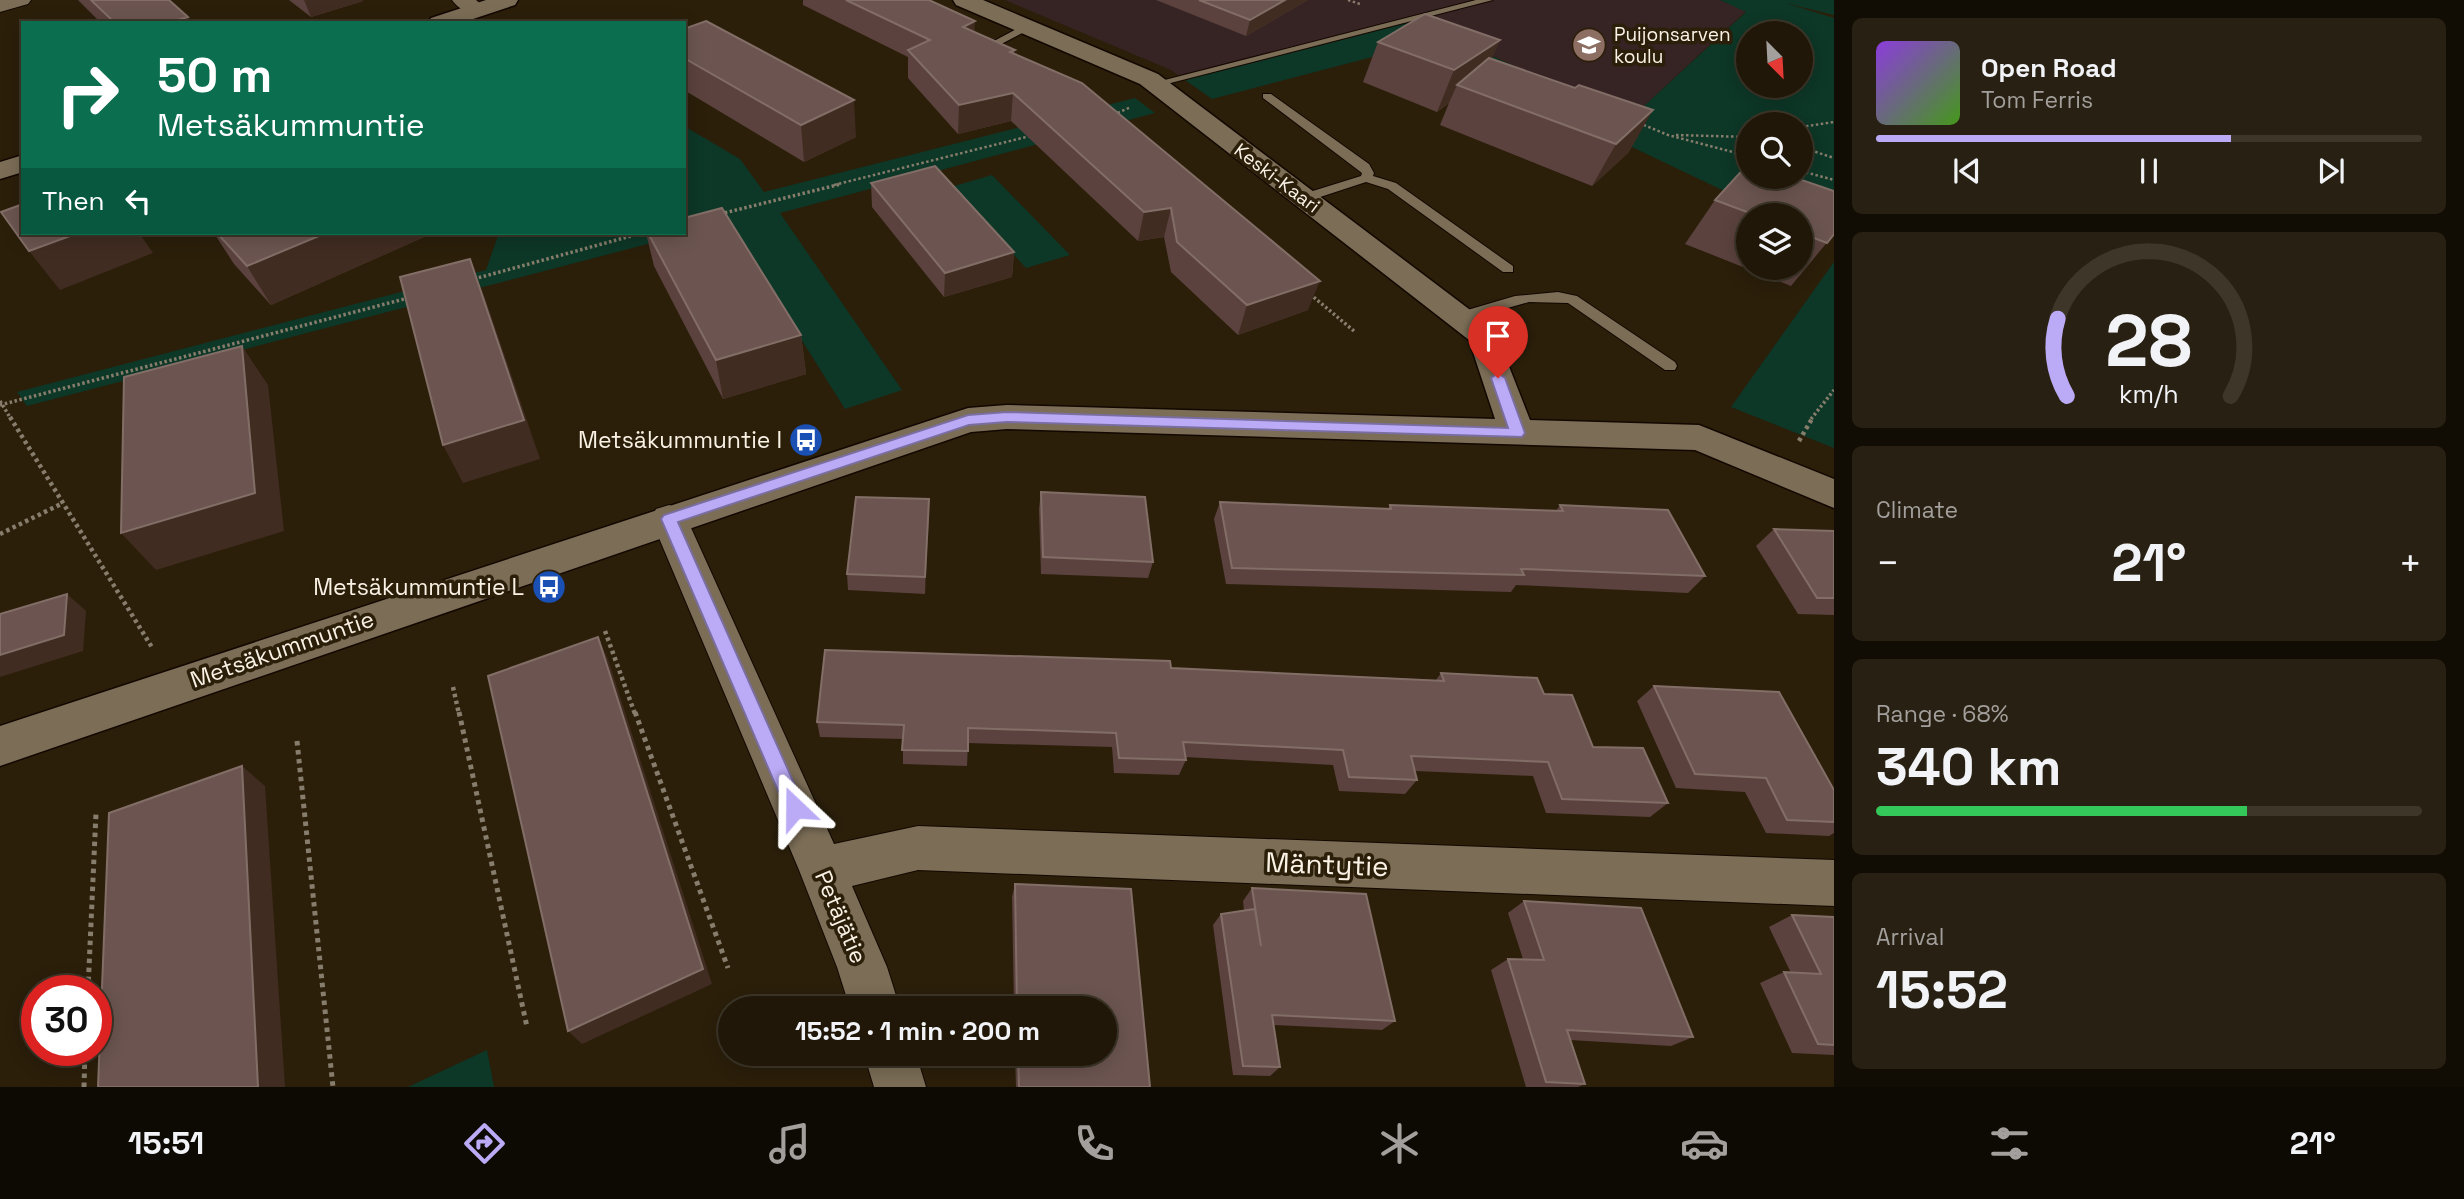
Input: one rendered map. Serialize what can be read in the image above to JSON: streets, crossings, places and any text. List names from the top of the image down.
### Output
{
  "streets": {
    "street": [
      "Keski-Kaari",
      "Metsäkummuntie",
      "Mäntytie",
      "Petäjätie"
    ]
  },
  "crossings": [
    ["Keski-Kaari", "Metsäkummuntie"],
    ["Metsäkummuntie", "Petäjätie"],
    ["Mäntytie", "Petäjätie"]
  ],
  "places": {
    "school or university": ["Puijonsarven koulu"],
    "bus stop": ["Metsäkummuntie I", "Metsäkummuntie L"]
  },
  "north": "bottom right",
  "page": {
    "turn": ["50 m", "Metsäkummuntie"],
    "song": ["Open Road", "Tom Ferris"],
    "then": "Then",
    "tile": [
      "Climate",
      ["Range · 68%", "340 km"],
      ["Arrival", "15:52"]
    ],
    "heat": ["−", "21°", "+"],
    "limit": "30",
    "trip": "15:52 · 1 min · 200 m",
    "tabs": ["15:51", "21°"],
    "gauge": ["28", "km/h"]
  }
}
